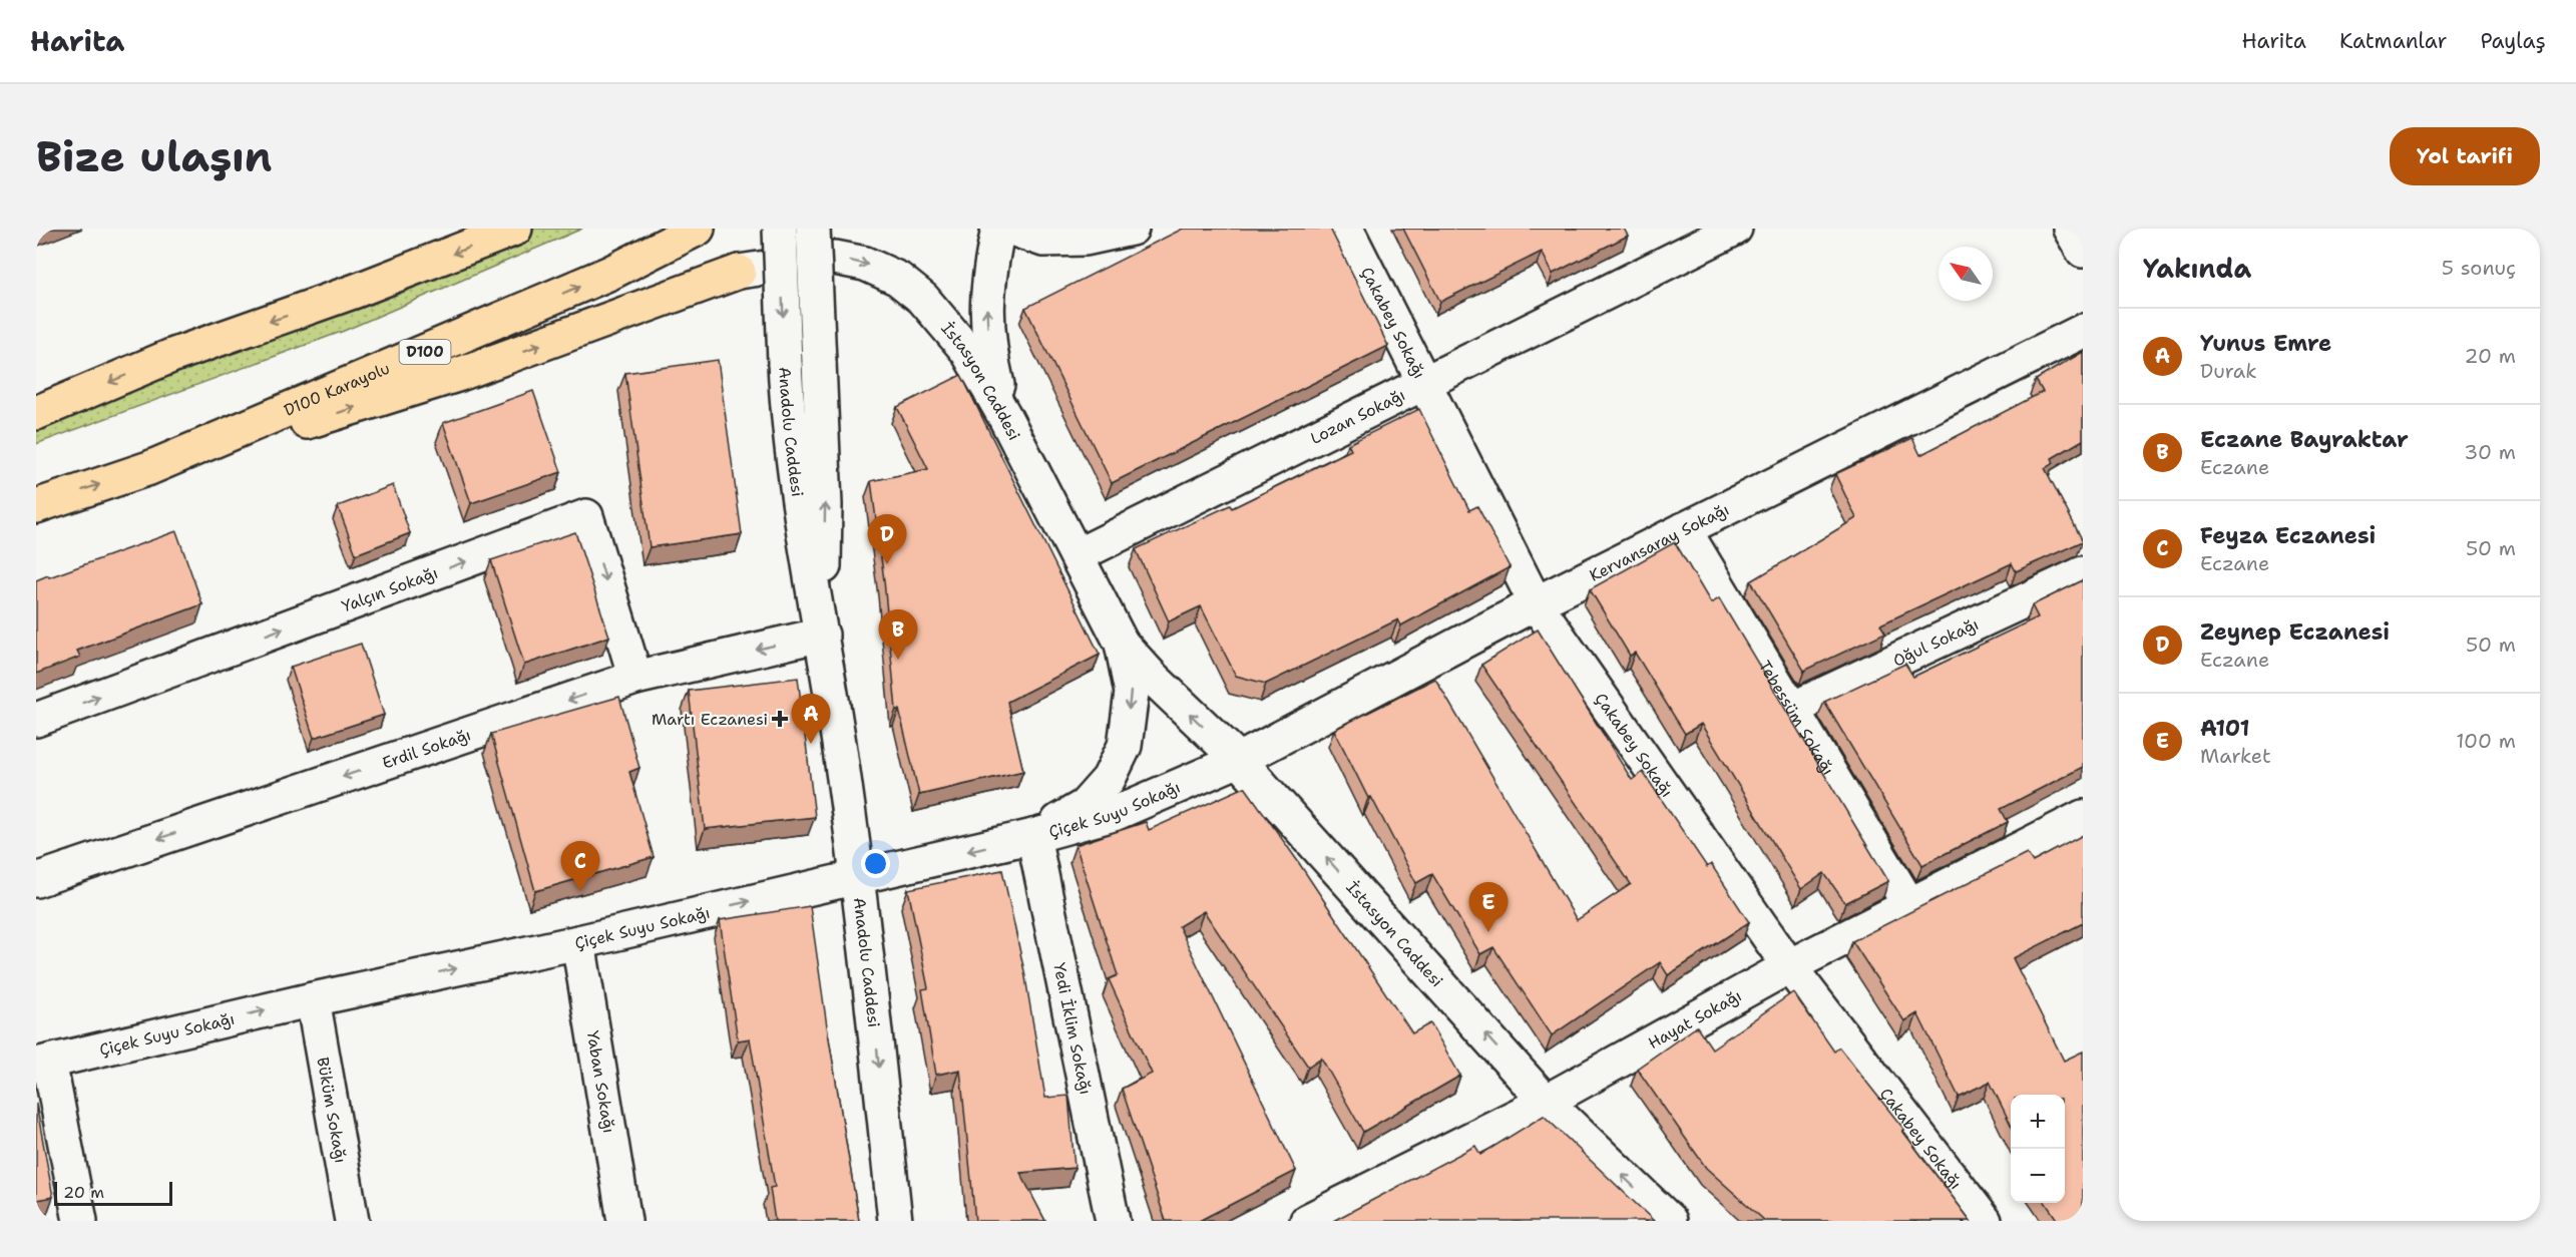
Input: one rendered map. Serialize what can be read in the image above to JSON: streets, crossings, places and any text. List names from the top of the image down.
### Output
{
  "streets": {
    "highway": ["D100", "D100 Karayolu"],
    "street": [
      "Çakabey Sokağı",
      "İstasyon Caddesi",
      "Lozan Sokağı",
      "Anadolu Caddesi",
      "Kervansaray Sokağı",
      "Yalçın Sokağı",
      "Oğul Sokağı",
      "Tebessüm Sokağı",
      "Erdil Sokağı",
      "Çiçek Suyu Sokağı",
      "Hayat Sokağı",
      "Yedi İklim Sokağı",
      "Yaban Sokağı",
      "Büküm Sokağı"
    ]
  },
  "crossings": [
    ["Çakabey Sokağı", "Lozan Sokağı"],
    ["Çakabey Sokağı", "Kervansaray Sokağı"],
    ["Çakabey Sokağı", "Hayat Sokağı"],
    ["İstasyon Caddesi", "Lozan Sokağı"],
    ["İstasyon Caddesi", "Kervansaray Sokağı"],
    ["İstasyon Caddesi", "Çiçek Suyu Sokağı"],
    ["İstasyon Caddesi", "Hayat Sokağı"],
    ["İstasyon Caddesi", "Yedi İklim Sokağı"],
    ["Anadolu Caddesi", "Erdil Sokağı"],
    ["Anadolu Caddesi", "Çiçek Suyu Sokağı"],
    ["Kervansaray Sokağı", "Tebessüm Sokağı"],
    ["Kervansaray Sokağı", "Çiçek Suyu Sokağı"],
    ["Yalçın Sokağı", "Erdil Sokağı"],
    ["Oğul Sokağı", "Tebessüm Sokağı"],
    ["Tebessüm Sokağı", "Hayat Sokağı"],
    ["Çiçek Suyu Sokağı", "Yedi İklim Sokağı"],
    ["Çiçek Suyu Sokağı", "Yaban Sokağı"],
    ["Çiçek Suyu Sokağı", "Büküm Sokağı"]
  ],
  "one_way": ["Erdil Sokağı"],
  "places": {
    "health": ["Martı Eczanesi"]
  },
  "scale_bar": "20 m",
  "north": "top left",
  "page": {
    "header": "Harita",
    "nav": ["Harita", "Katmanlar", "Paylaş"],
    "buttons": "Yol tarifi",
    "title": "Bize ulaşın",
    "heading": ["Yakında", "5 sonuç"],
    "list": [
      {
        "mark": "A",
        "name": "Yunus Emre",
        "note": "Durak",
        "value": "20 m"
      },
      {
        "mark": "B",
        "name": "Eczane Bayraktar",
        "note": "Eczane",
        "value": "30 m"
      },
      {
        "mark": "C",
        "name": "Feyza Eczanesi",
        "note": "Eczane",
        "value": "50 m"
      },
      {
        "mark": "D",
        "name": "Zeynep Eczanesi",
        "note": "Eczane",
        "value": "50 m"
      },
      {
        "mark": "E",
        "name": "A101",
        "note": "Market",
        "value": "100 m"
      }
    ],
    "pins": [
      "D",
      "B",
      "A",
      "C",
      "E"
    ],
    "map_buttons": ["+", "−"],
    "scale": "20 m"
  }
}
